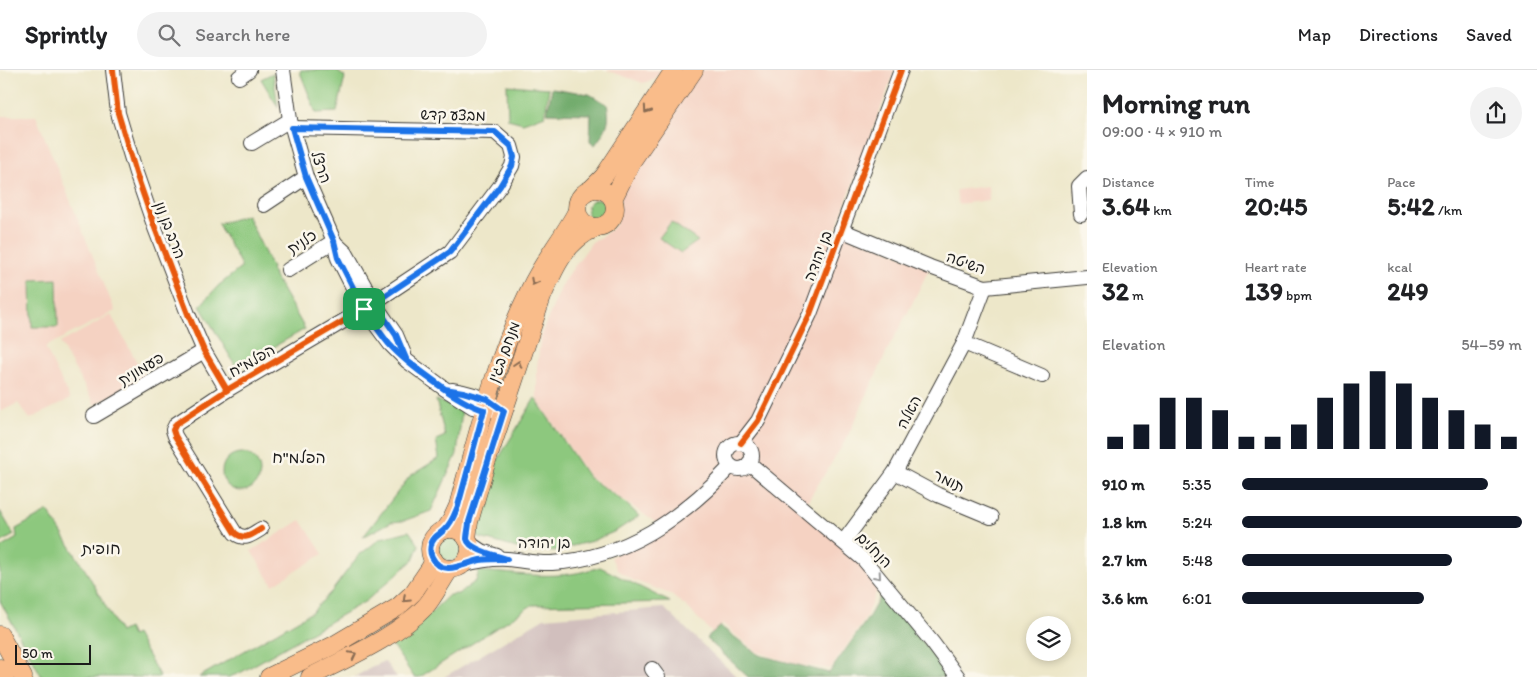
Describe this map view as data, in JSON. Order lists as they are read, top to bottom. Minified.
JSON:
{"streets":{"main road":["מנחם בגין"],"street":["מבצע קדש","הרצל","הרב בן נון","כלנית","בן יהודה","השיטה","הפלמ\"ח","פעמונית","האלה","תומר","הנחלים"]},"crossings":[["מבצע קדש","הרצל"],["מבצע קדש","הפלמ\"ח"],["הרצל","כלנית"],["הרצל","מנחם בגין"],["הרצל","הפלמ\"ח"],["הרב בן נון","הפלמ\"ח"],["הרב בן נון","פעמונית"],["בן יהודה","השיטה"],["בן יהודה","מנחם בגין"],["בן יהודה","הנחלים"],["השיטה","האלה"],["האלה","תומר"],["האלה","הנחלים"]],"one_way":["הנחלים"],"districts":["הפלמ\"ח","חופית"],"scale_bar":"50 m","page":{"header":"Sprintly","search":"Search here","nav":["Map","Directions","Saved"],"heading":["Morning run","09:00 · 4 × 910 m"],"stats":[["Distance","3.64 km"],["Time","20:45"],["Pace","5:42 /km"],["Elevation","32 m"],["Heart rate","139 bpm"],["kcal","249"]],"chart":["Elevation","54–59 m"],"list":[{"name":"910 m","note":"5:35"},{"name":"1.8 km","note":"5:24"},{"name":"2.7 km","note":"5:48"},{"name":"3.6 km","note":"6:01"}],"scale":"50 m"}}
